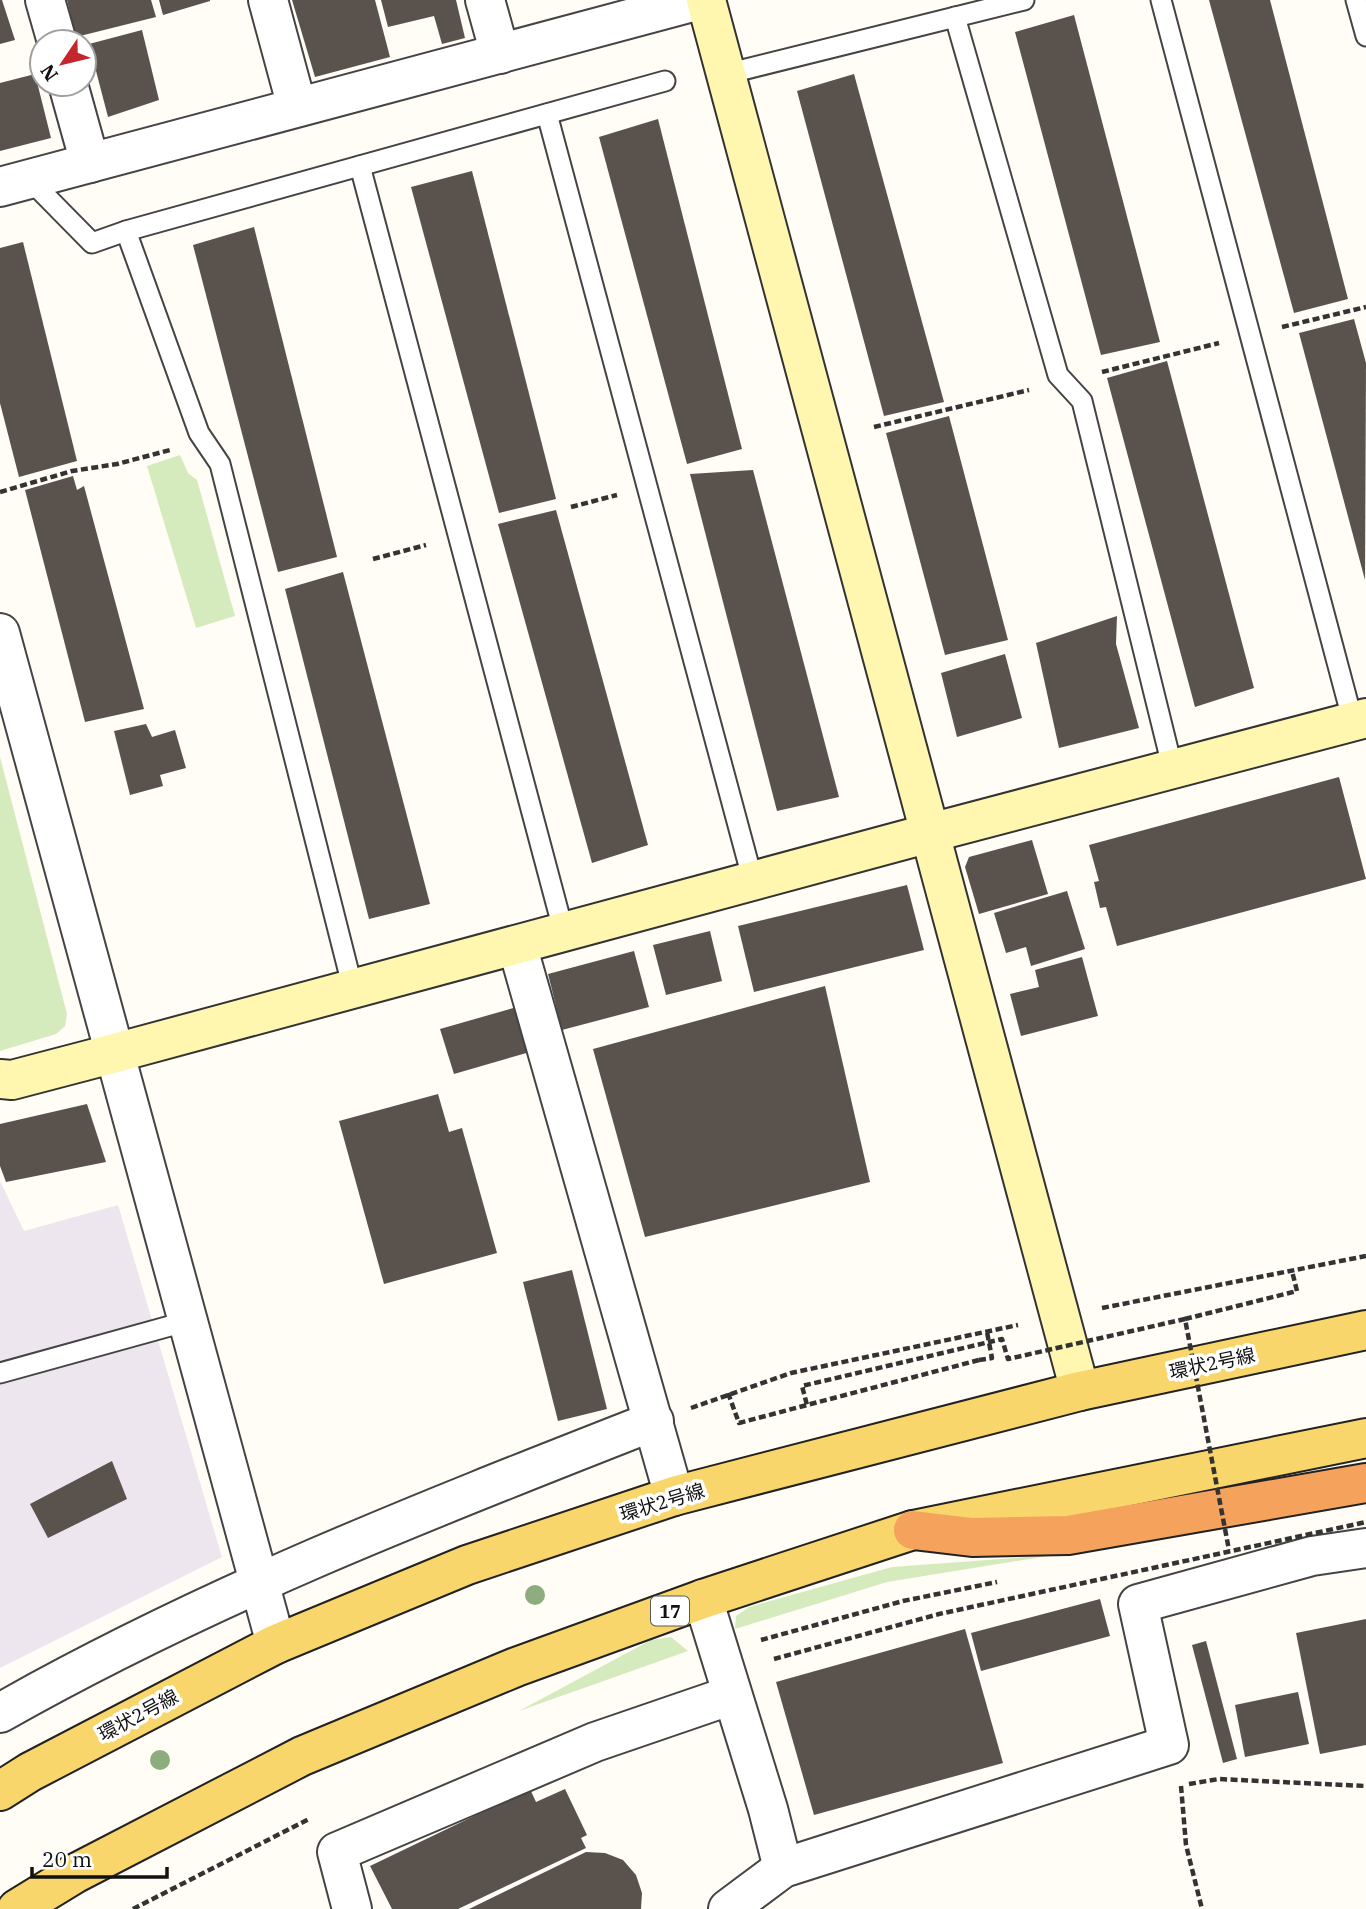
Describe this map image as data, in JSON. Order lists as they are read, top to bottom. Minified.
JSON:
{"streets":{"main road":["環状2号線","17"]},"scale_bar":"20 m","north":"bottom left"}
